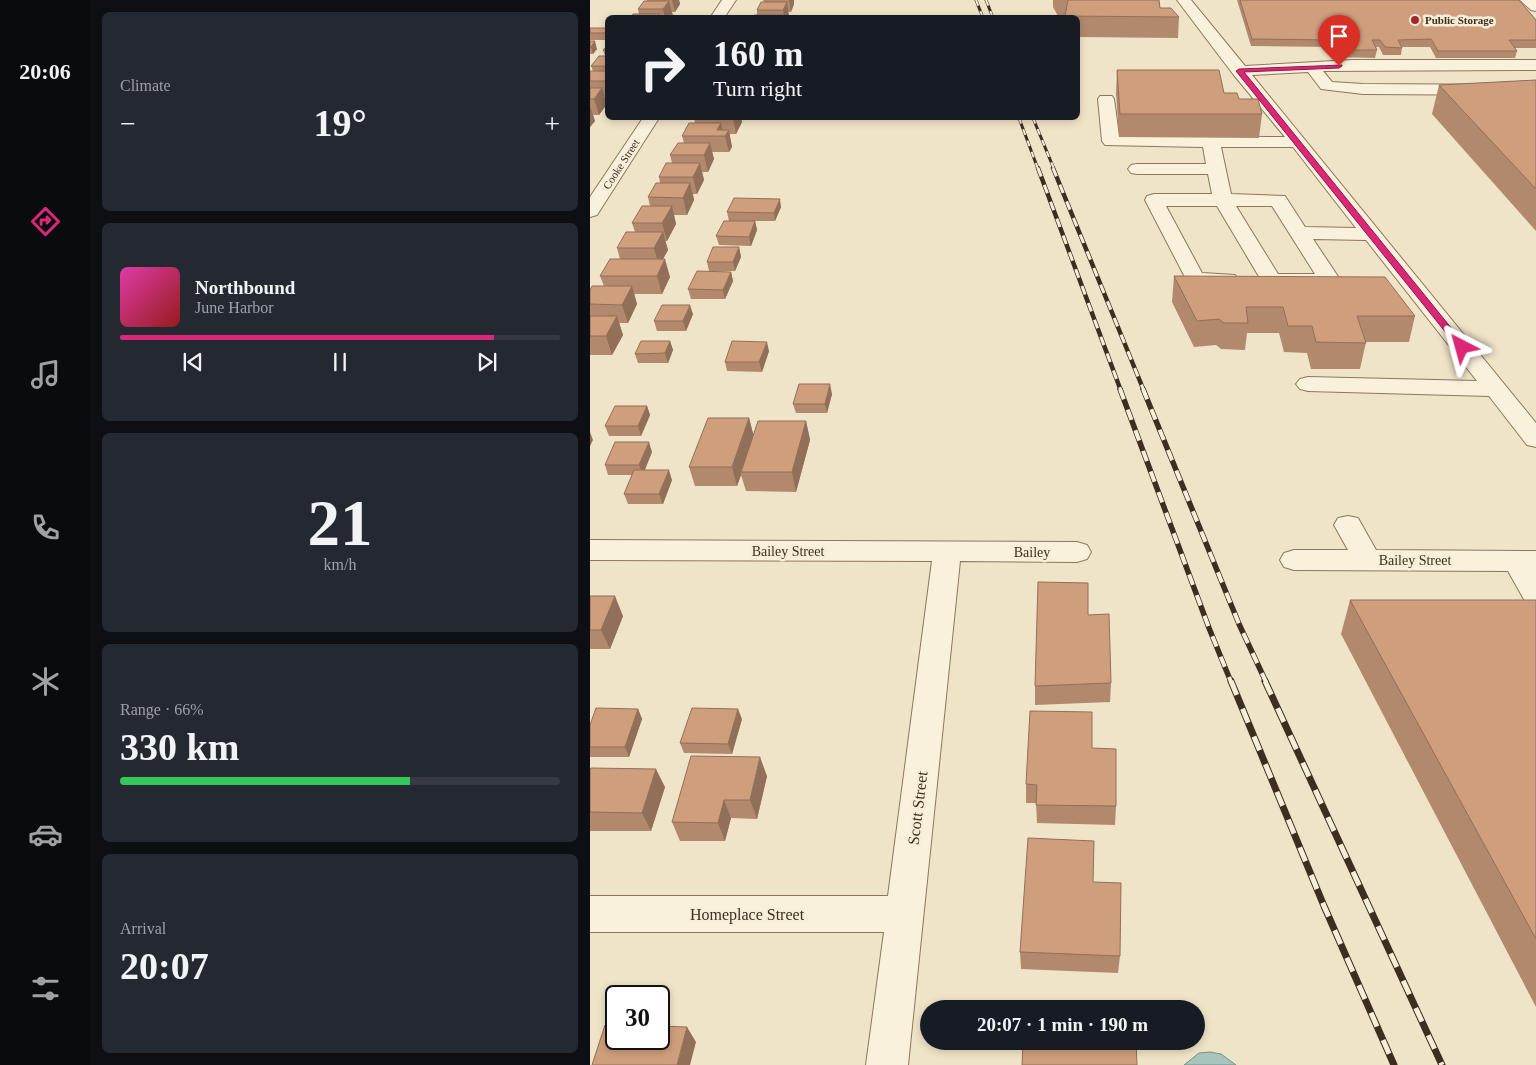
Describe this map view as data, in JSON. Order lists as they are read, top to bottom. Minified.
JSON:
{"streets":{"street":["Cooke Street","Bailey Street","Bailey","Scott Street","Homeplace Street"]},"crossings":[["Bailey Street","Bailey"],["Bailey Street","Scott Street"],["Scott Street","Homeplace Street"]],"places":["Public Storage"],"page":{"tabs":"20:06","tile":["Climate",["21","km/h"],["Range · 66%","330 km"],["Arrival","20:07"]],"turn":["160 m","Turn right"],"heat":["−","19°","+"],"song":["Northbound","June Harbor"],"limit":"30","trip":"20:07 · 1 min · 190 m"}}
